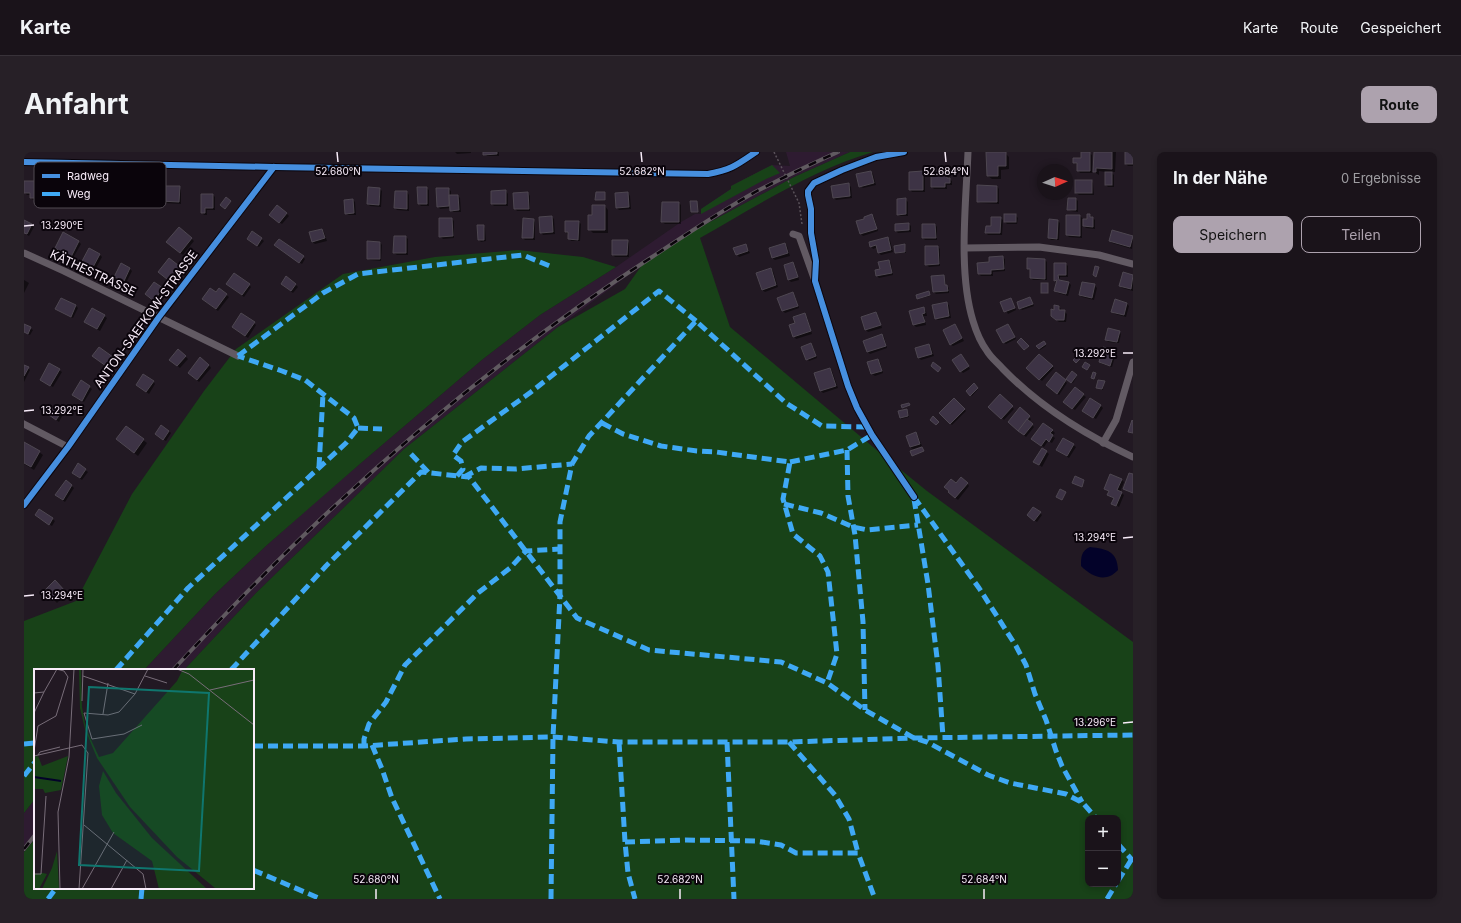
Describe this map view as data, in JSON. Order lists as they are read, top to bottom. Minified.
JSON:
{"streets":{"street":["KÄTHESTRASSE","ANTON-SAEFKOW-STRASSE"]},"crossings":[["KÄTHESTRASSE","ANTON-SAEFKOW-STRASSE"]],"legend":["Radweg","Weg"],"north":"right","page":{"header":"Karte","nav":["Karte","Route","Gespeichert"],"buttons":["Route",["Speichern","Teilen"]],"title":"Anfahrt","heading":["In der Nähe","0 Ergebnisse"],"map_buttons":["+","−"]},"coordinates":["52.680°N","52.682°N","52.684°N","13.290°E","13.292°E","13.294°E","13.296°E"]}
